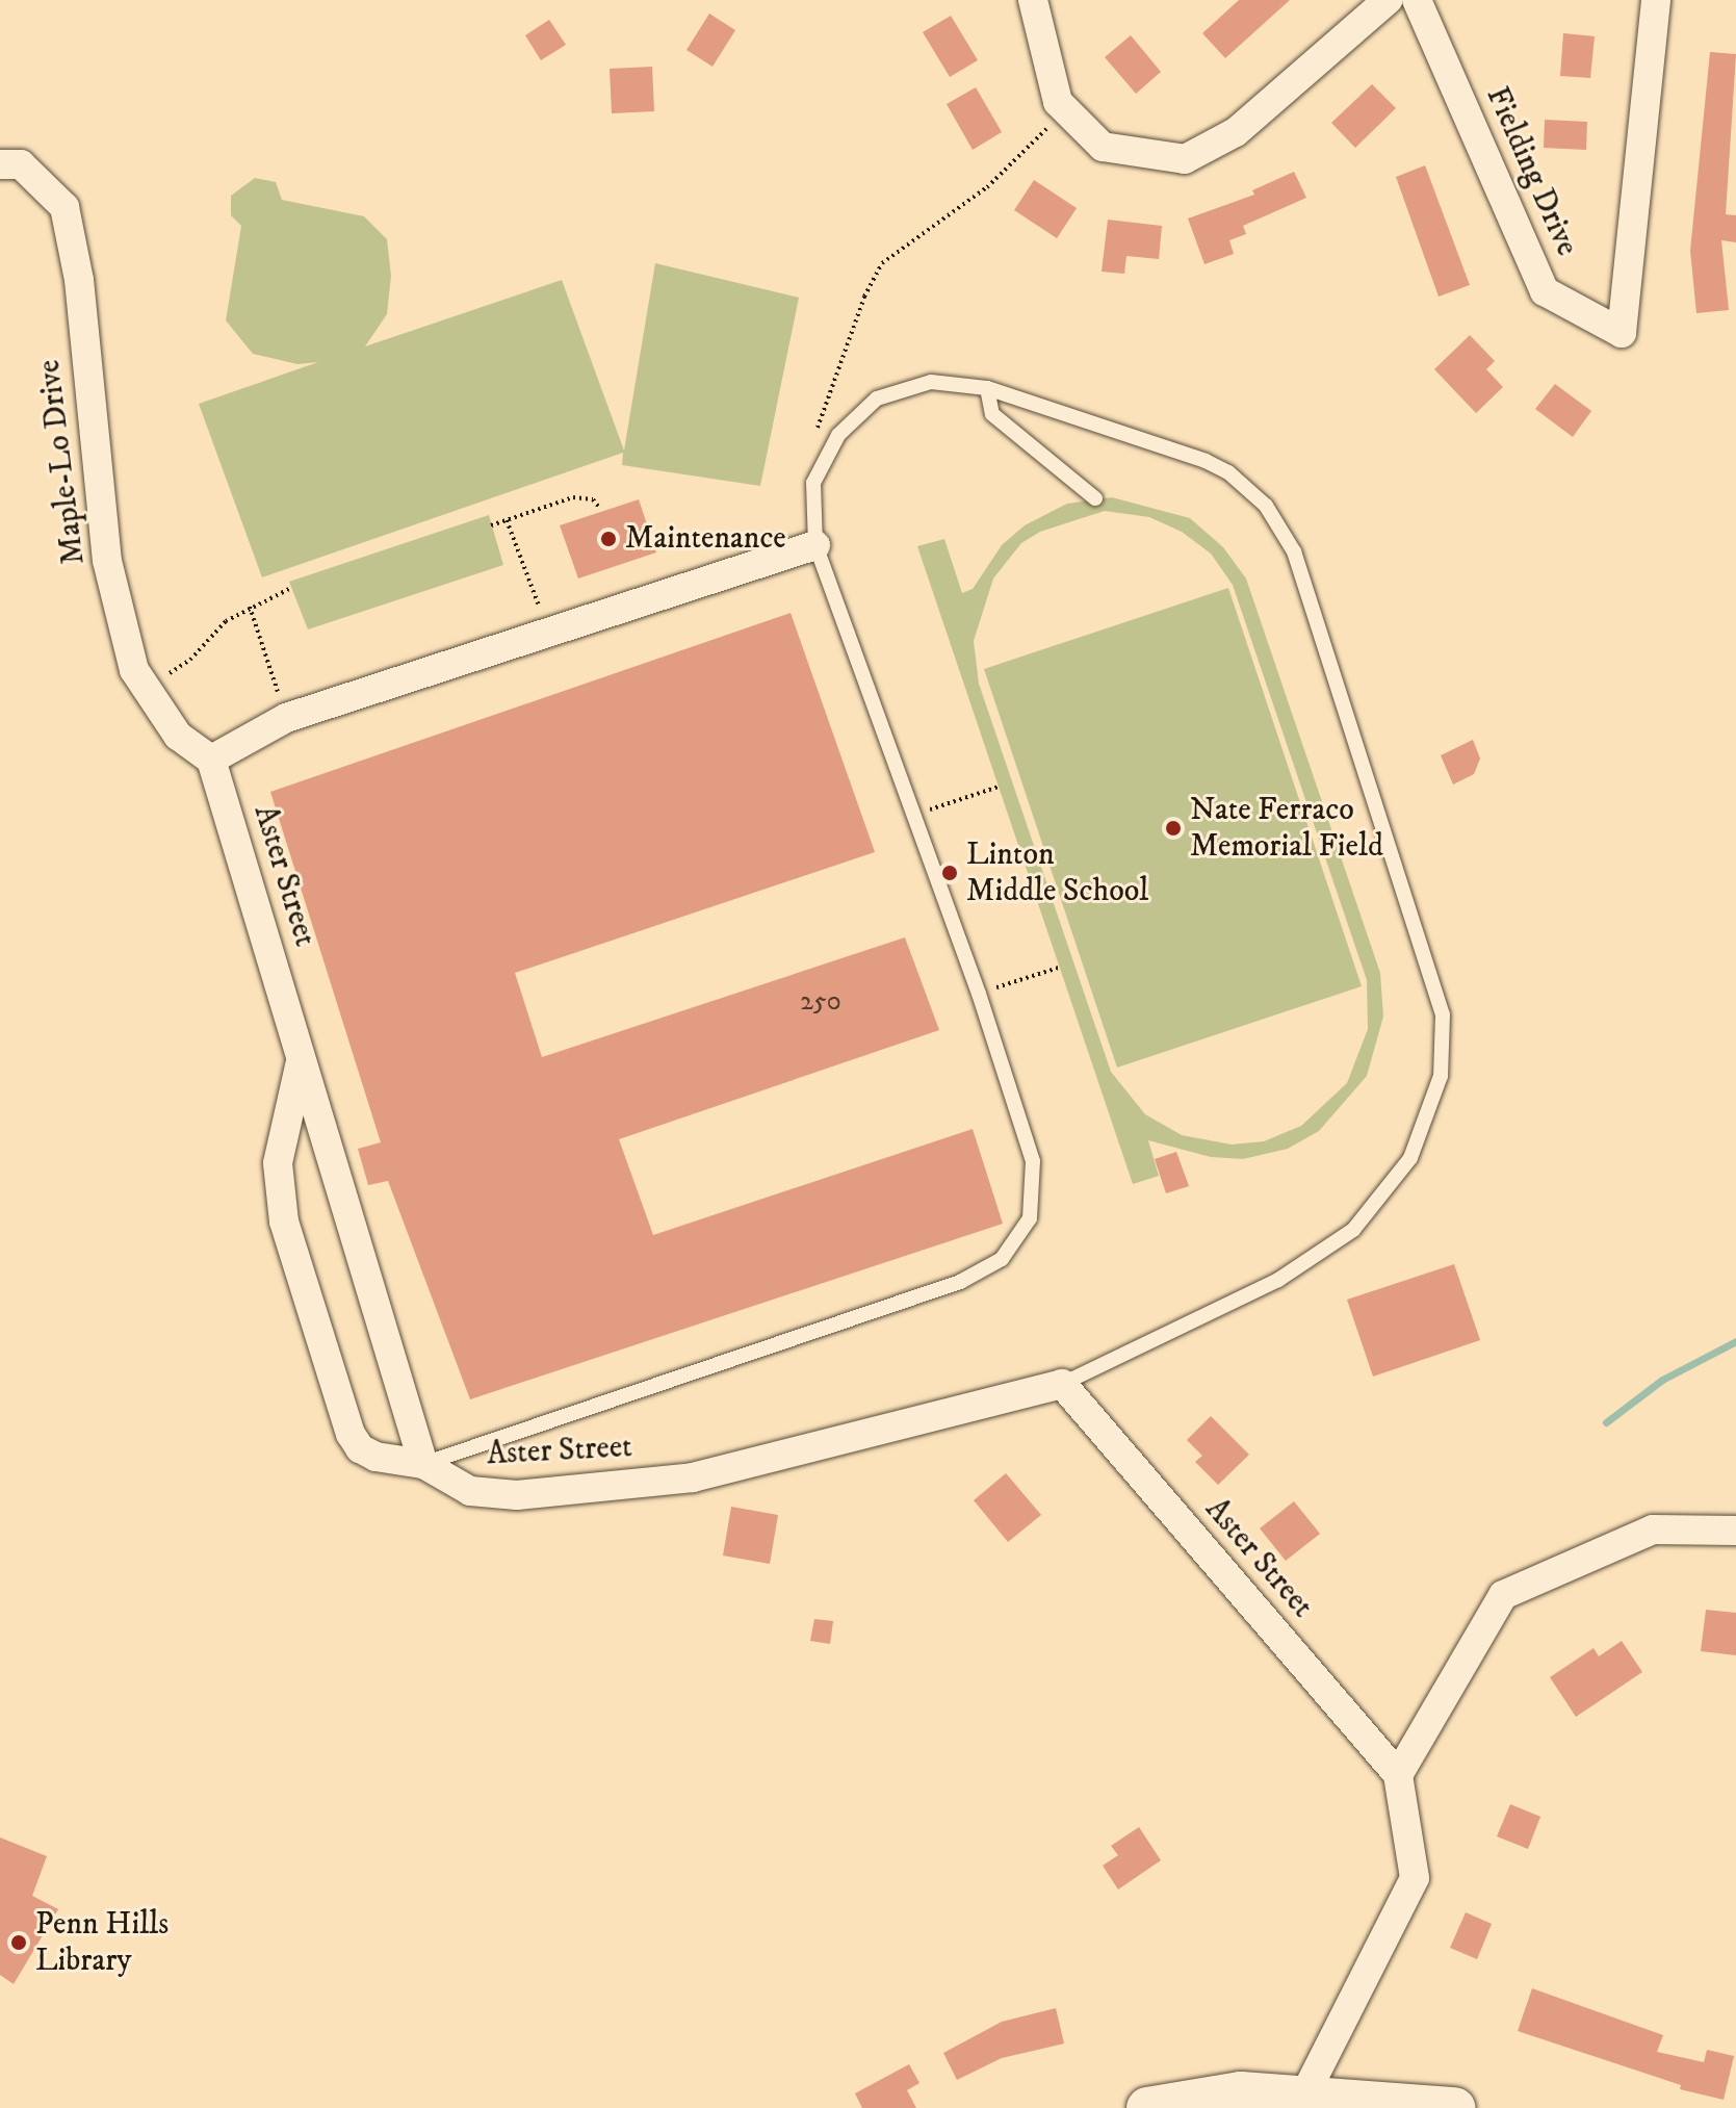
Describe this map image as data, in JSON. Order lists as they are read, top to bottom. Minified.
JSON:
{"streets":{"street":["Fielding Drive","Maple-Lo Drive","Aster Street"]},"crossings":[["Maple-Lo Drive","Aster Street"]],"places":["Maintenance","Nate Ferraco Memorial Field","Linton Middle School","Penn Hills Library"],"house_numbers":["250"]}
